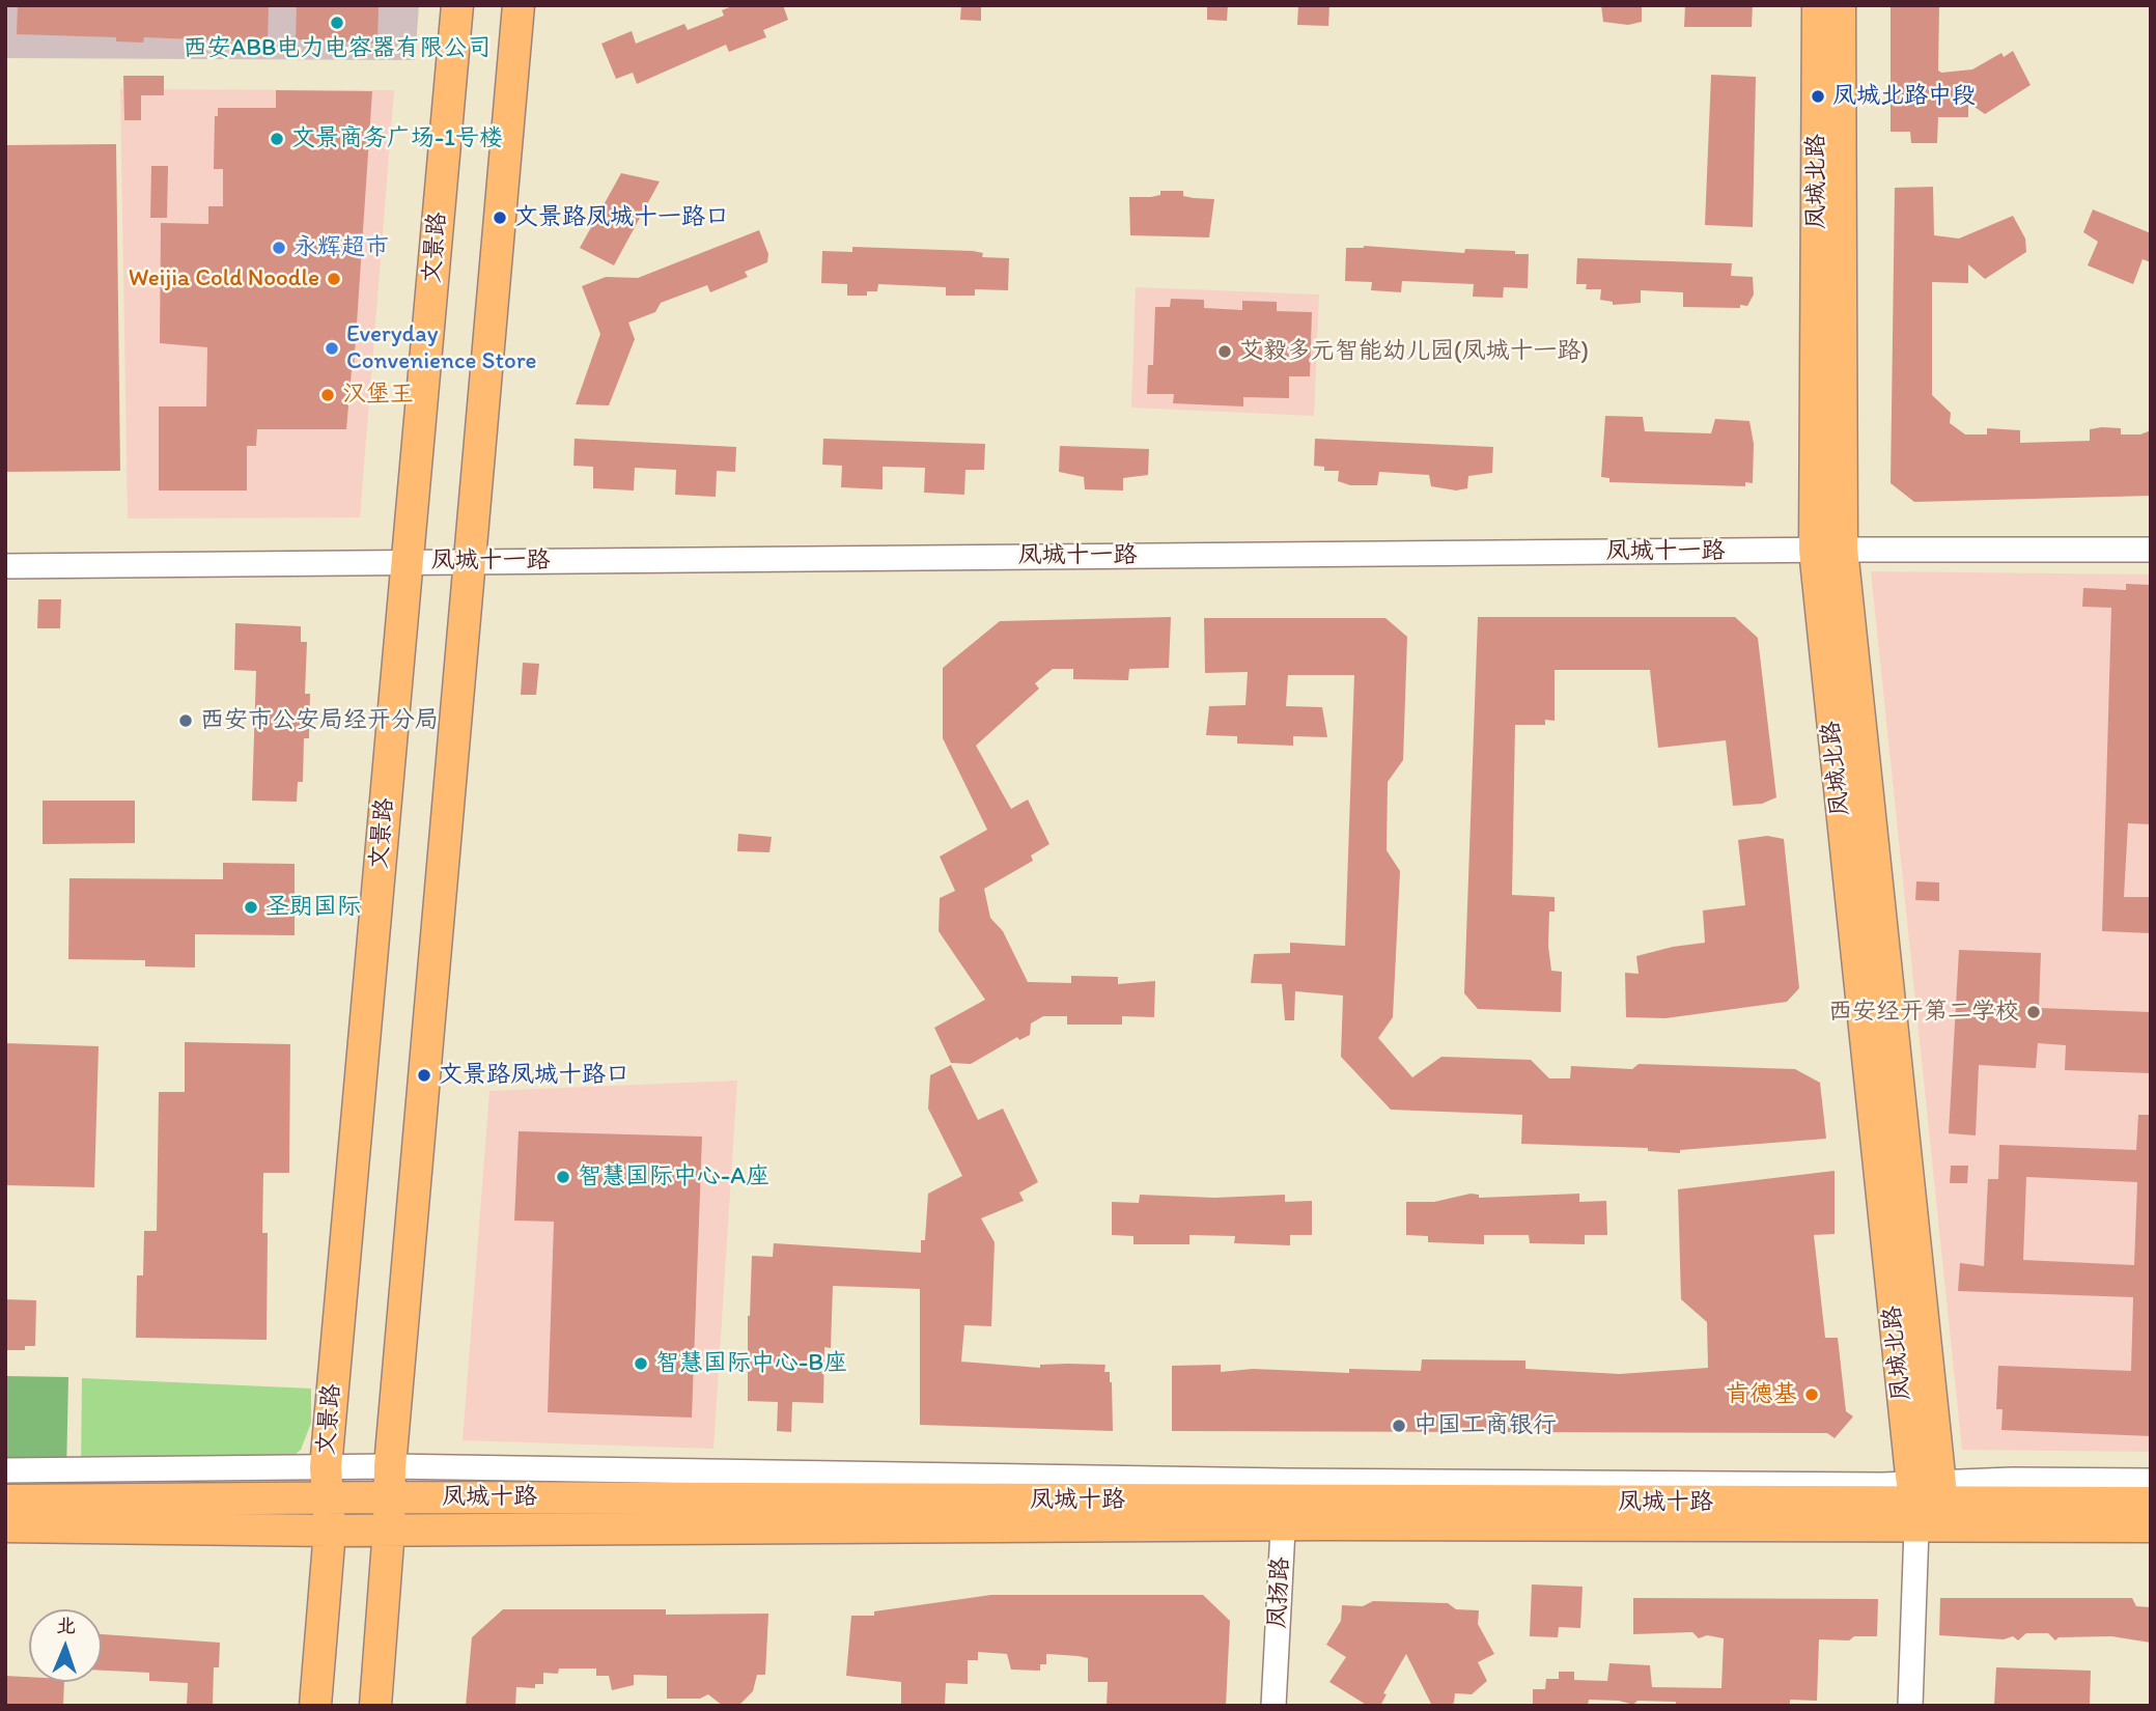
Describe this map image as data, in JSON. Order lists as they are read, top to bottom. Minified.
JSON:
{"streets":{"main road":["凤城北路","文景路","凤城十路"],"street":["凤城十一路","凤扬路"]},"crossings":[["凤城北路","凤城十一路"],["凤城北路","凤城十路"],["文景路","凤城十一路"],["文景路","凤城十路"],["凤城十路","凤扬路"]],"places":["西安ABB电力电容器有限公司","凤城北路中段","文景商务广场-1号楼","文景路凤城十一路口","永辉超市","Weijia Cold Noodle","Everyday Convenience Store","艾毅多元智能幼儿园(凤城十一路)","汉堡王","西安市公安局经开分局","圣朗国际","西安经开第二学校","文景路凤城十路口","智慧国际中心-A座","智慧国际中心-B座","肯德基","中国工商银行"],"north":"top"}
